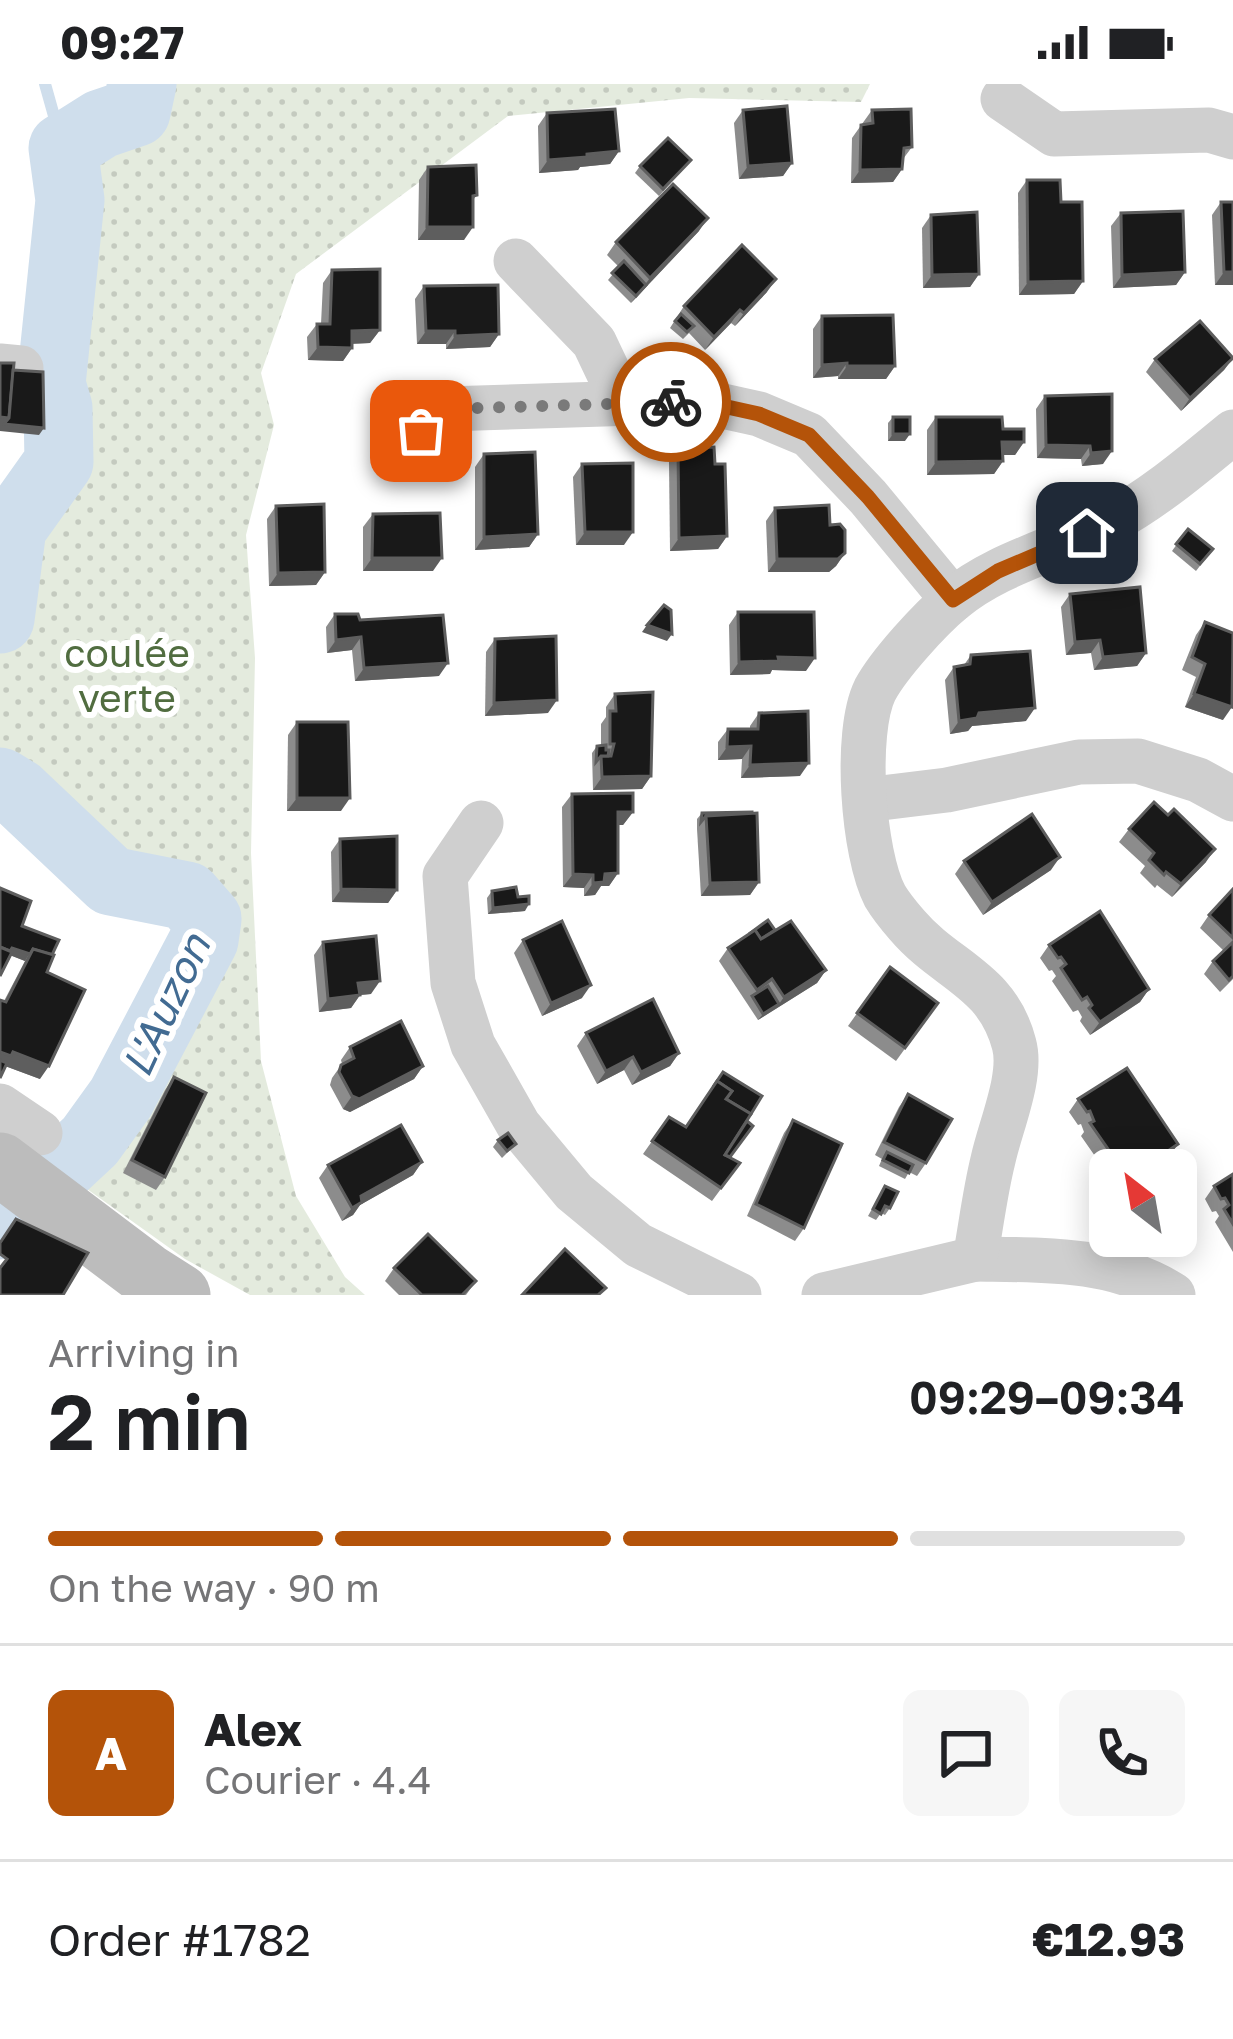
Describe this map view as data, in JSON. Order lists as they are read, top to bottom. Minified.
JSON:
{"water":["L'Auzon"],"parks":["coulée verte"],"north":"top left","page":{"status":"09:27","heading":["2 min","Arriving in","09:29–09:34"],"panel":["Alex","Courier · 4.4","Order #1782","€12.93"],"bar":"On the way · 90 m","round":"A"}}
